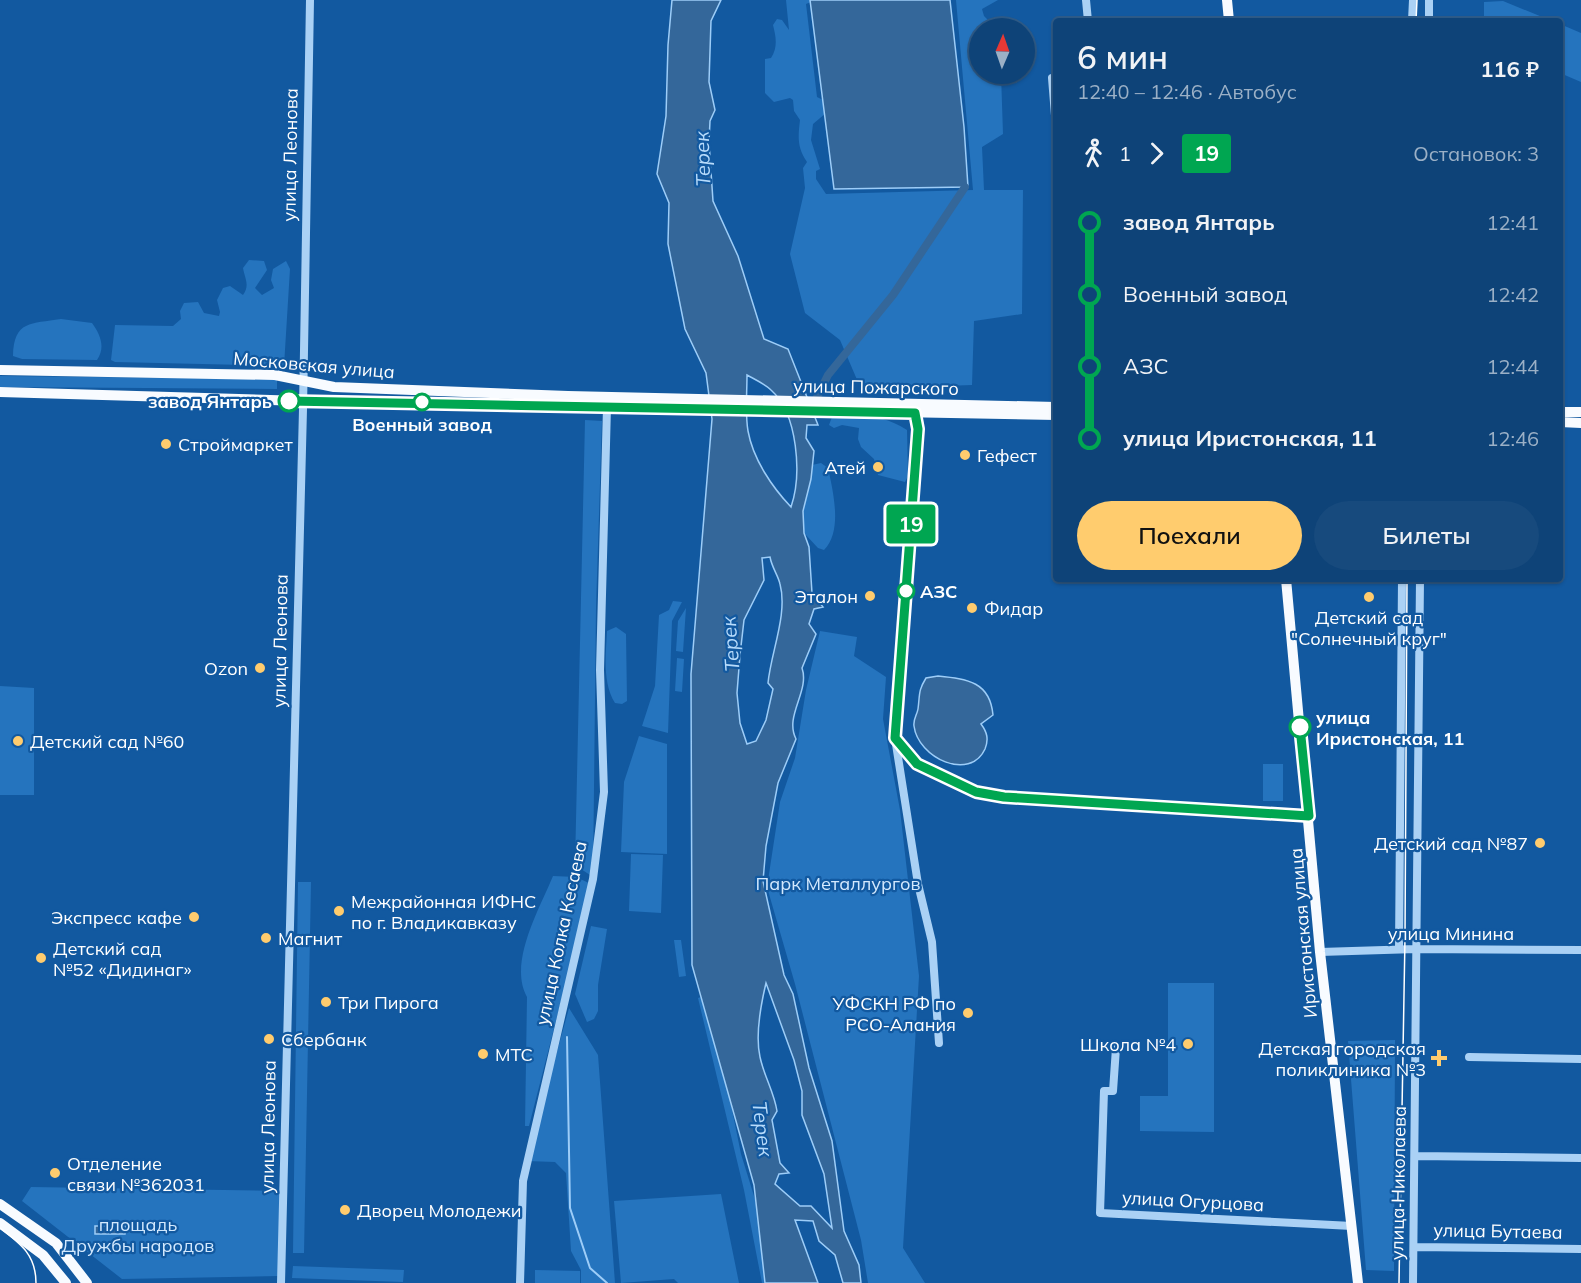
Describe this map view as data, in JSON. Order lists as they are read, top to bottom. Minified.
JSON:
{"streets":{"main road":["Московская улица","улица Пожарского","Иристонская улица"],"street":["улица Леонова","улица Колка Кесаева","улица Минина","улица Николаева","улица Огурцова","улица Бутаева"]},"crossings":[["улица Леонова","Московская улица"],["Московская улица","улица Пожарского"],["Московская улица","улица Колка Кесаева"],["Иристонская улица","улица Минина"],["Иристонская улица","улица Огурцова"],["улица Минина","улица Николаева"],["улица Николаева","улица Бутаева"]],"water":["Терек"],"parks":["Парк Металлургов","площадь Дружбы народов"],"places":{"other":["завод Янтарь","Военный завод","Строймаркет","Гефест","Атей","АЗС","Эталон","Детский сад \"Солнечный круг\"","Фидар","Ozon","улица Иристонская, 11","Детский сад №60","Детский сад №87","Межрайонная ИФНС по г. Владикавказу","Экспресс кафе","Магнит","Детский сад №52 «Дидинаг»","Три Пирога","УФСКН РФ по РСО-Алания","Сбербанк","Школа №4","МТС","Отделение связи №362031","Дворец Молодежи"],"health":["Детская городская поликлиника №3"]},"lines":["bus line 19"],"north":"top","page":{"on_map":"19","heading":["6 мин","12:40 – 12:46 · Автобус","116 ₽"],"legs":["1","19","Остановок: 3"],"list":[{"name":"завод Янтарь","value":"12:41"},{"name":"Военный завод","value":"12:42"},{"name":"АЗС","value":"12:44"},{"name":"улица Иристонская, 11","value":"12:46"}],"buttons":["Поехали","Билеты"]}}
